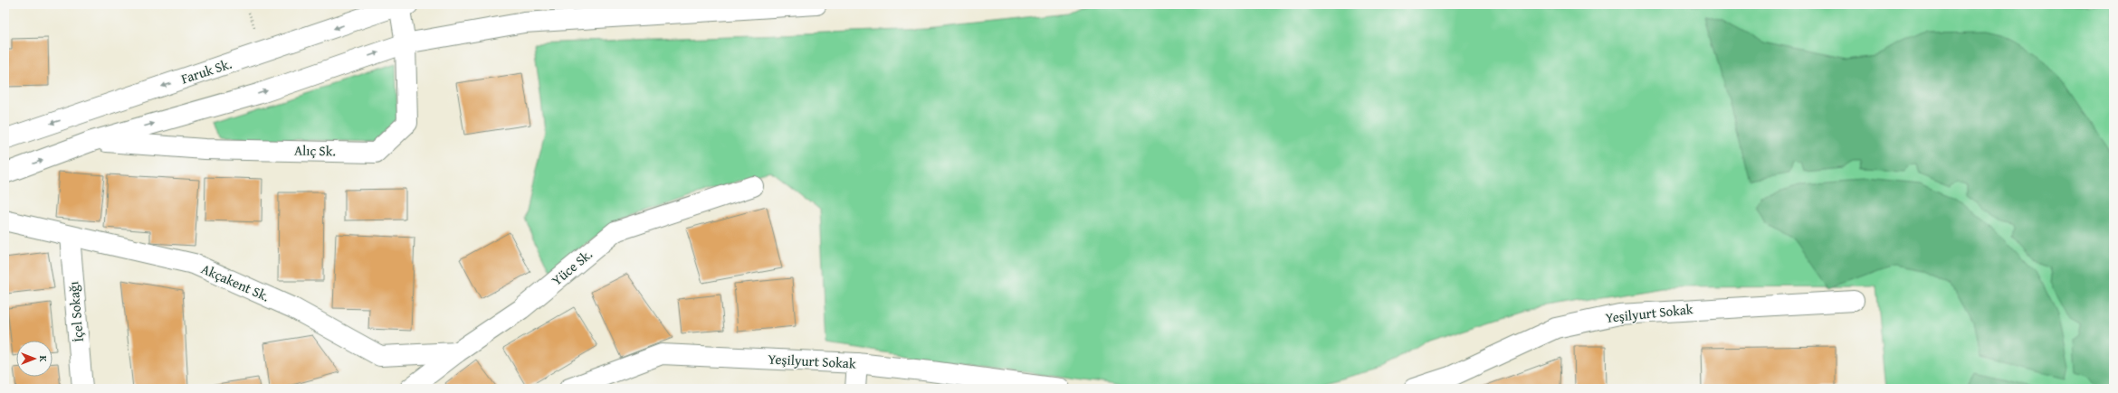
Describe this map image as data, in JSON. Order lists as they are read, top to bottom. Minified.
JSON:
{"streets":{"street":["Faruk Sk.","Alıç Sk.","Yüce Sk.","Akçakent Sk.","İçel Sokağı","Yeşilyurt Sokak"]},"crossings":[["Faruk Sk.","Alıç Sk."],["Yüce Sk.","Akçakent Sk."],["Akçakent Sk.","İçel Sokağı"]],"north":"right"}
